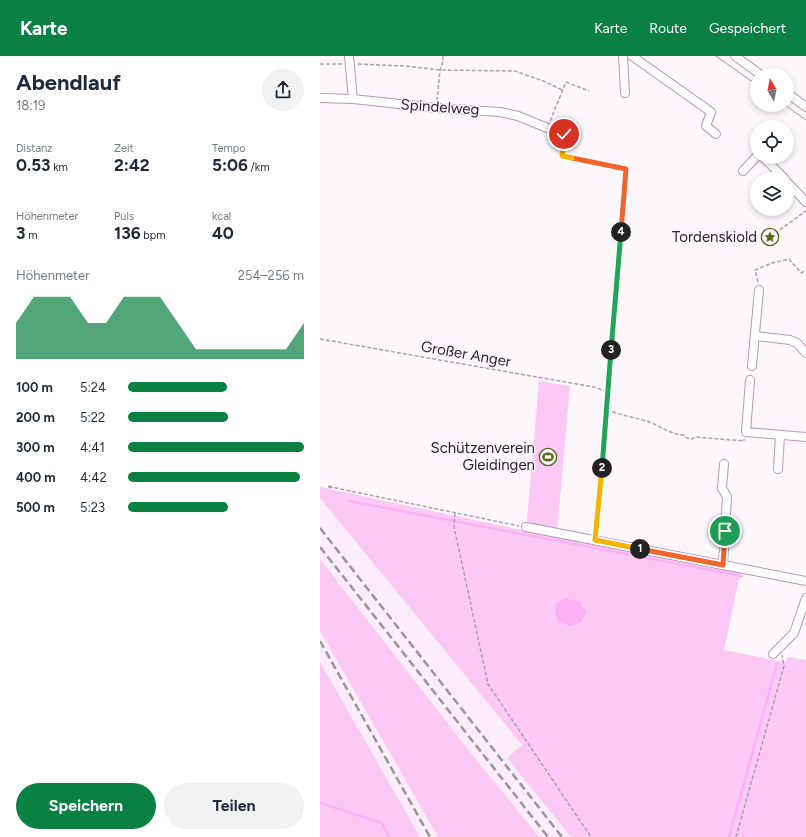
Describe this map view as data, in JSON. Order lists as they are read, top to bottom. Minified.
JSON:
{"streets":{"street":["Spindelweg"],"path":["Großer Anger"]},"places":{"place":["Tordenskiold"],"sports":["Schützenverein Gleidingen"]},"north":"top","page":{"header":"Karte","nav":["Karte","Route","Gespeichert"],"heading":["Abendlauf","18:19"],"stats":[["Distanz","0.53 km"],["Zeit","2:42"],["Tempo","5:06 /km"],["Höhenmeter","3 m"],["Puls","136 bpm"],["kcal","40"]],"pins":["4","3","2","1"],"chart":["Höhenmeter","254–256 m"],"list":[{"name":"100 m","note":"5:24"},{"name":"200 m","note":"5:22"},{"name":"300 m","note":"4:41"},{"name":"400 m","note":"4:42"},{"name":"500 m","note":"5:23"}],"buttons":["Speichern","Teilen"]}}
